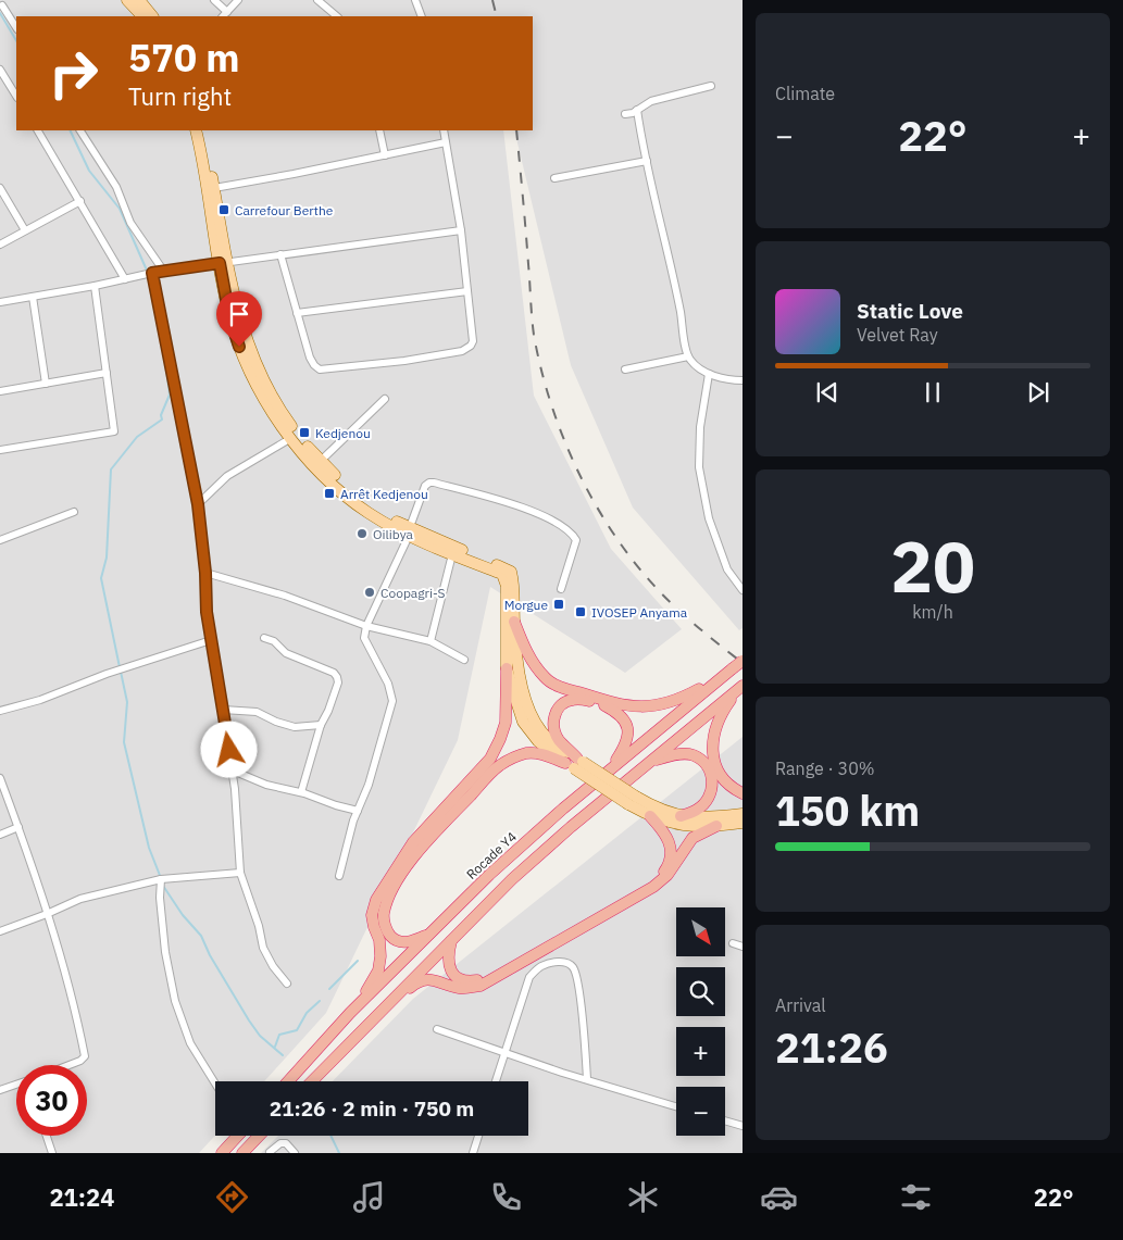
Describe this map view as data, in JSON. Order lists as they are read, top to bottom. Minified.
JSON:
{"streets":{"highway":["Rocade Y4"]},"places":{"transit":["Carrefour Berthe","Kedjenou","Arrêt Kedjenou","Morgue","IVOSEP Anyama"],"other":["Oilibya","Coopagri-S"]},"north":"bottom right","page":{"tile":["Climate",["20","km/h"],["Range · 30%","150 km"],["Arrival","21:26"]],"turn":["570 m","Turn right"],"heat":["−","22°","+"],"song":["Static Love","Velvet Ray"],"map_buttons":["+","−"],"limit":"30","trip":"21:26 · 2 min · 750 m","tabs":["21:24","22°"]}}
